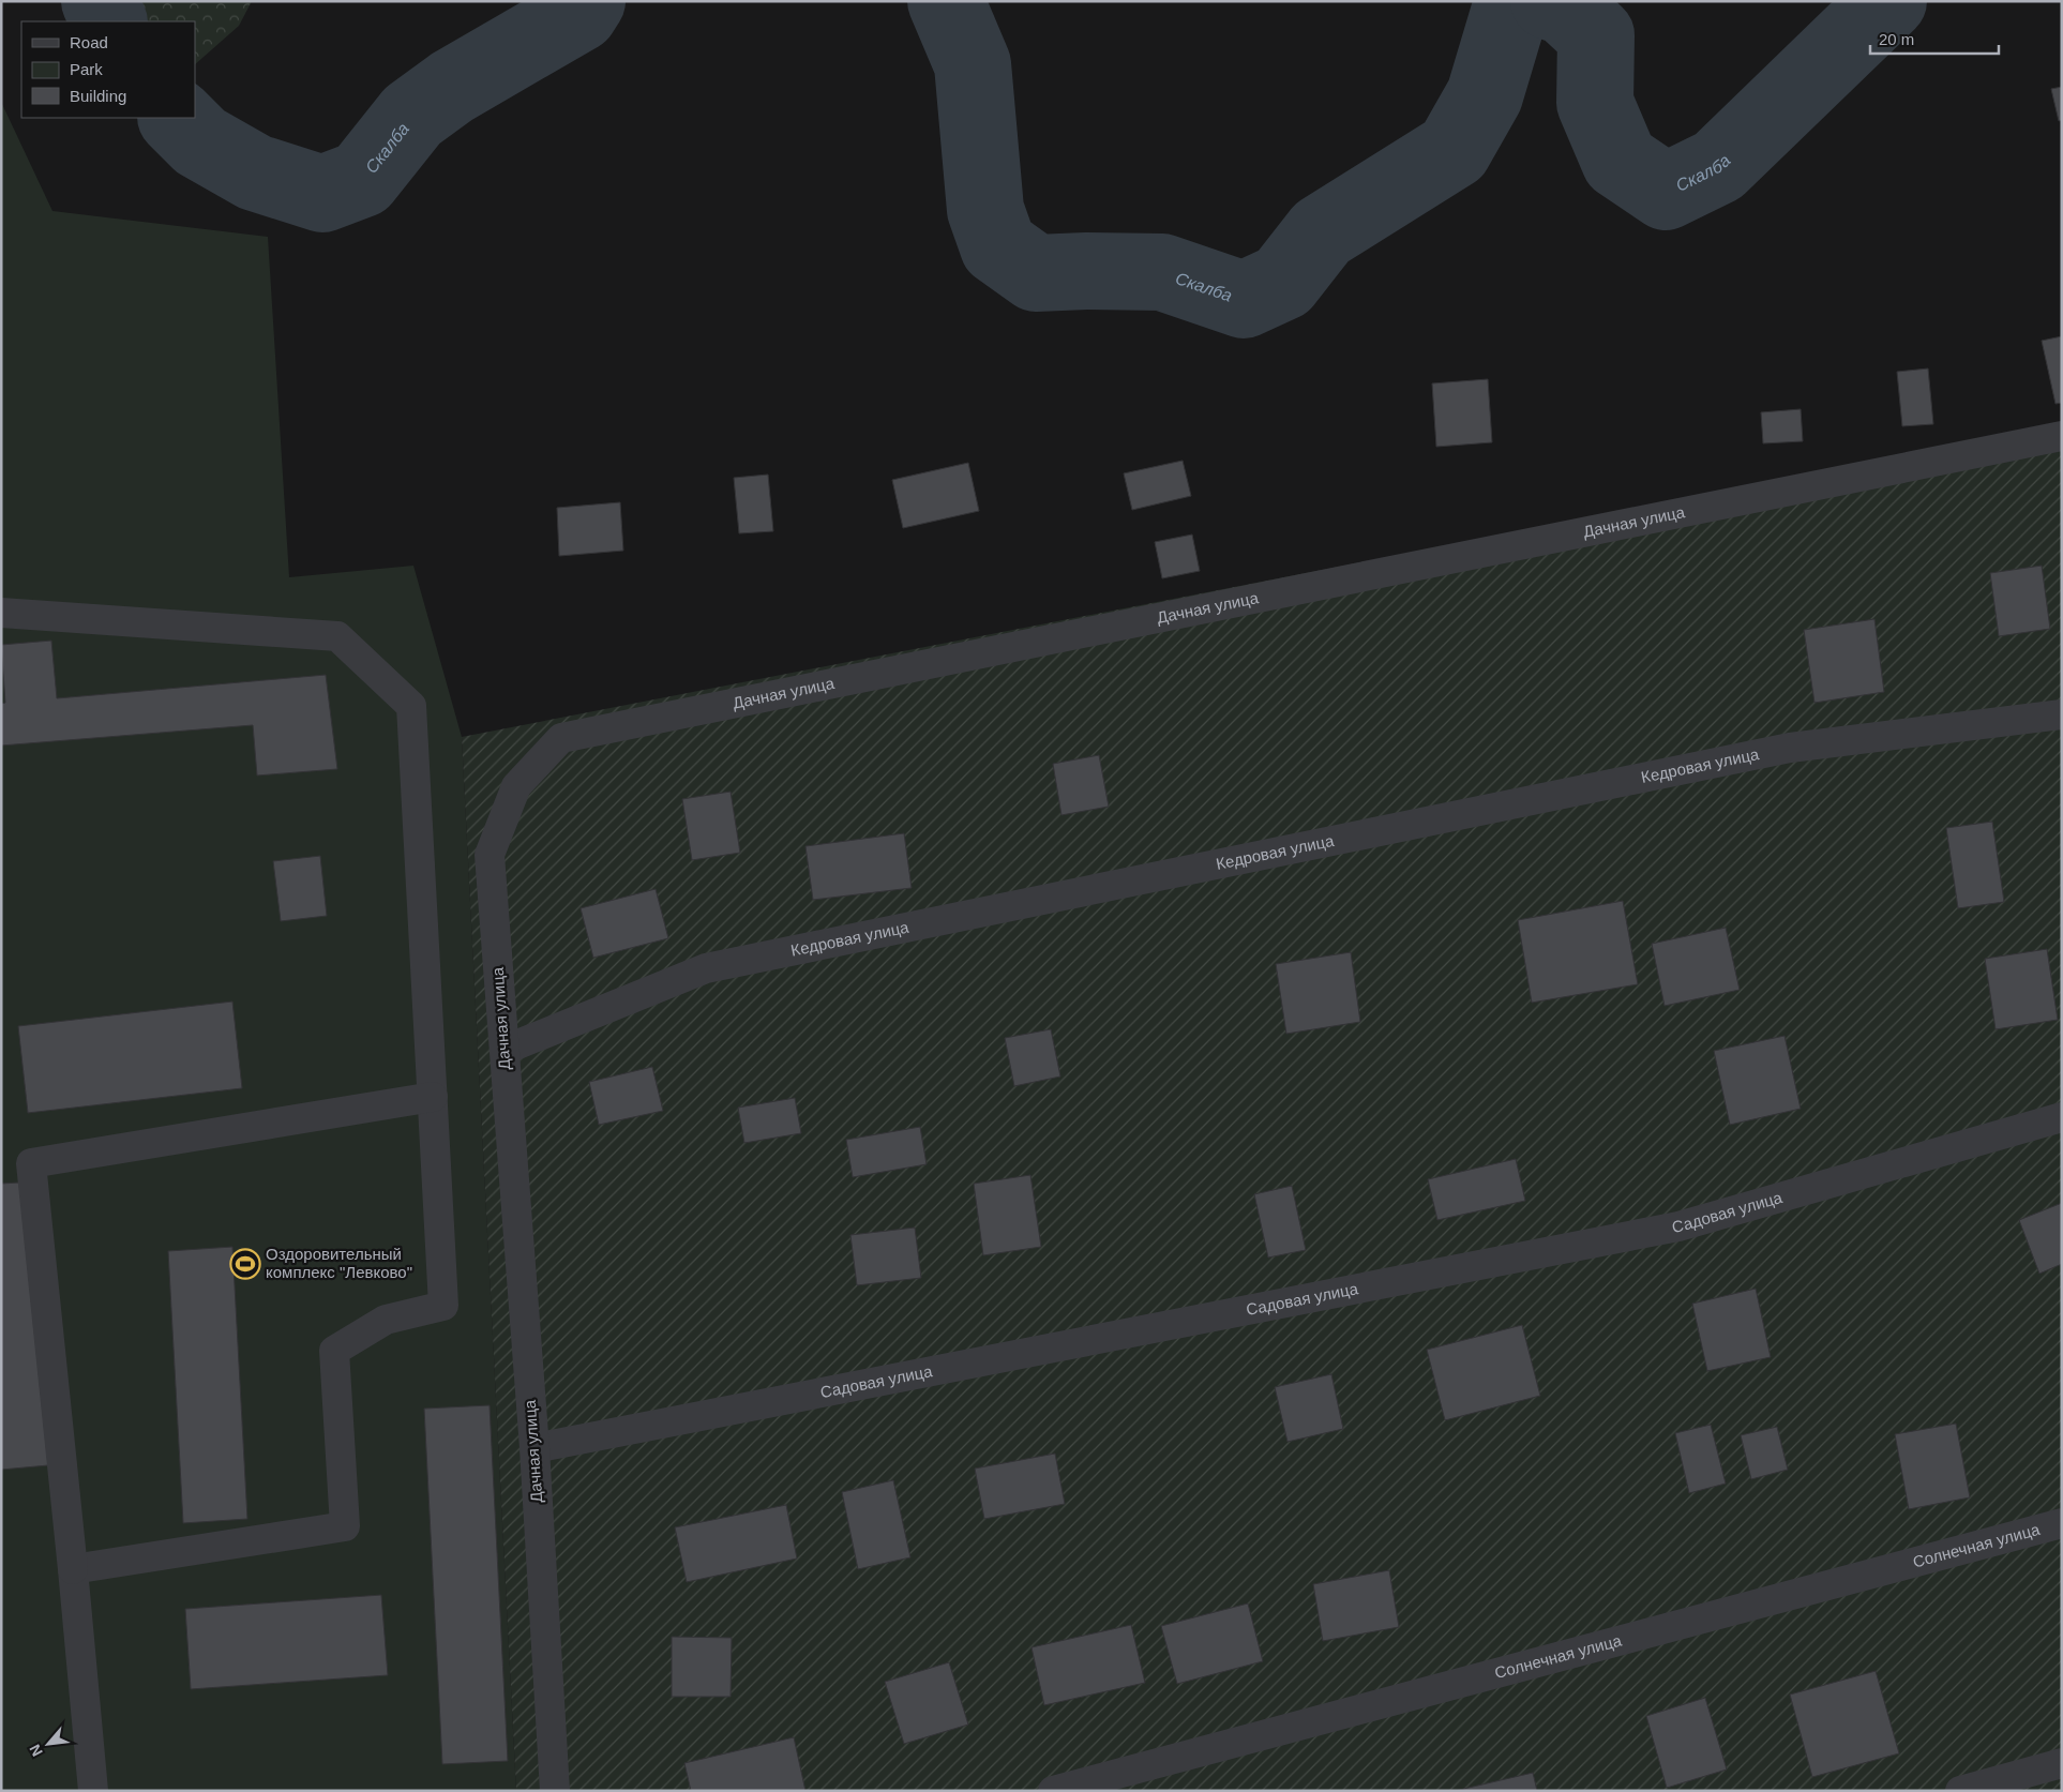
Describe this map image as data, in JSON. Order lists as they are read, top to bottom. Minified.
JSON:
{"streets":{"street":["Дачная улица","Кедровая улица","Садовая улица","Солнечная улица"]},"crossings":[["Дачная улица","Кедровая улица"],["Дачная улица","Садовая улица"]],"water":["Скалба"],"places":{"sports":["Оздоровительный комплекс \"Левково\""]},"legend":["Road","Park","Building"],"scale_bar":"20 m","north":"bottom left"}
